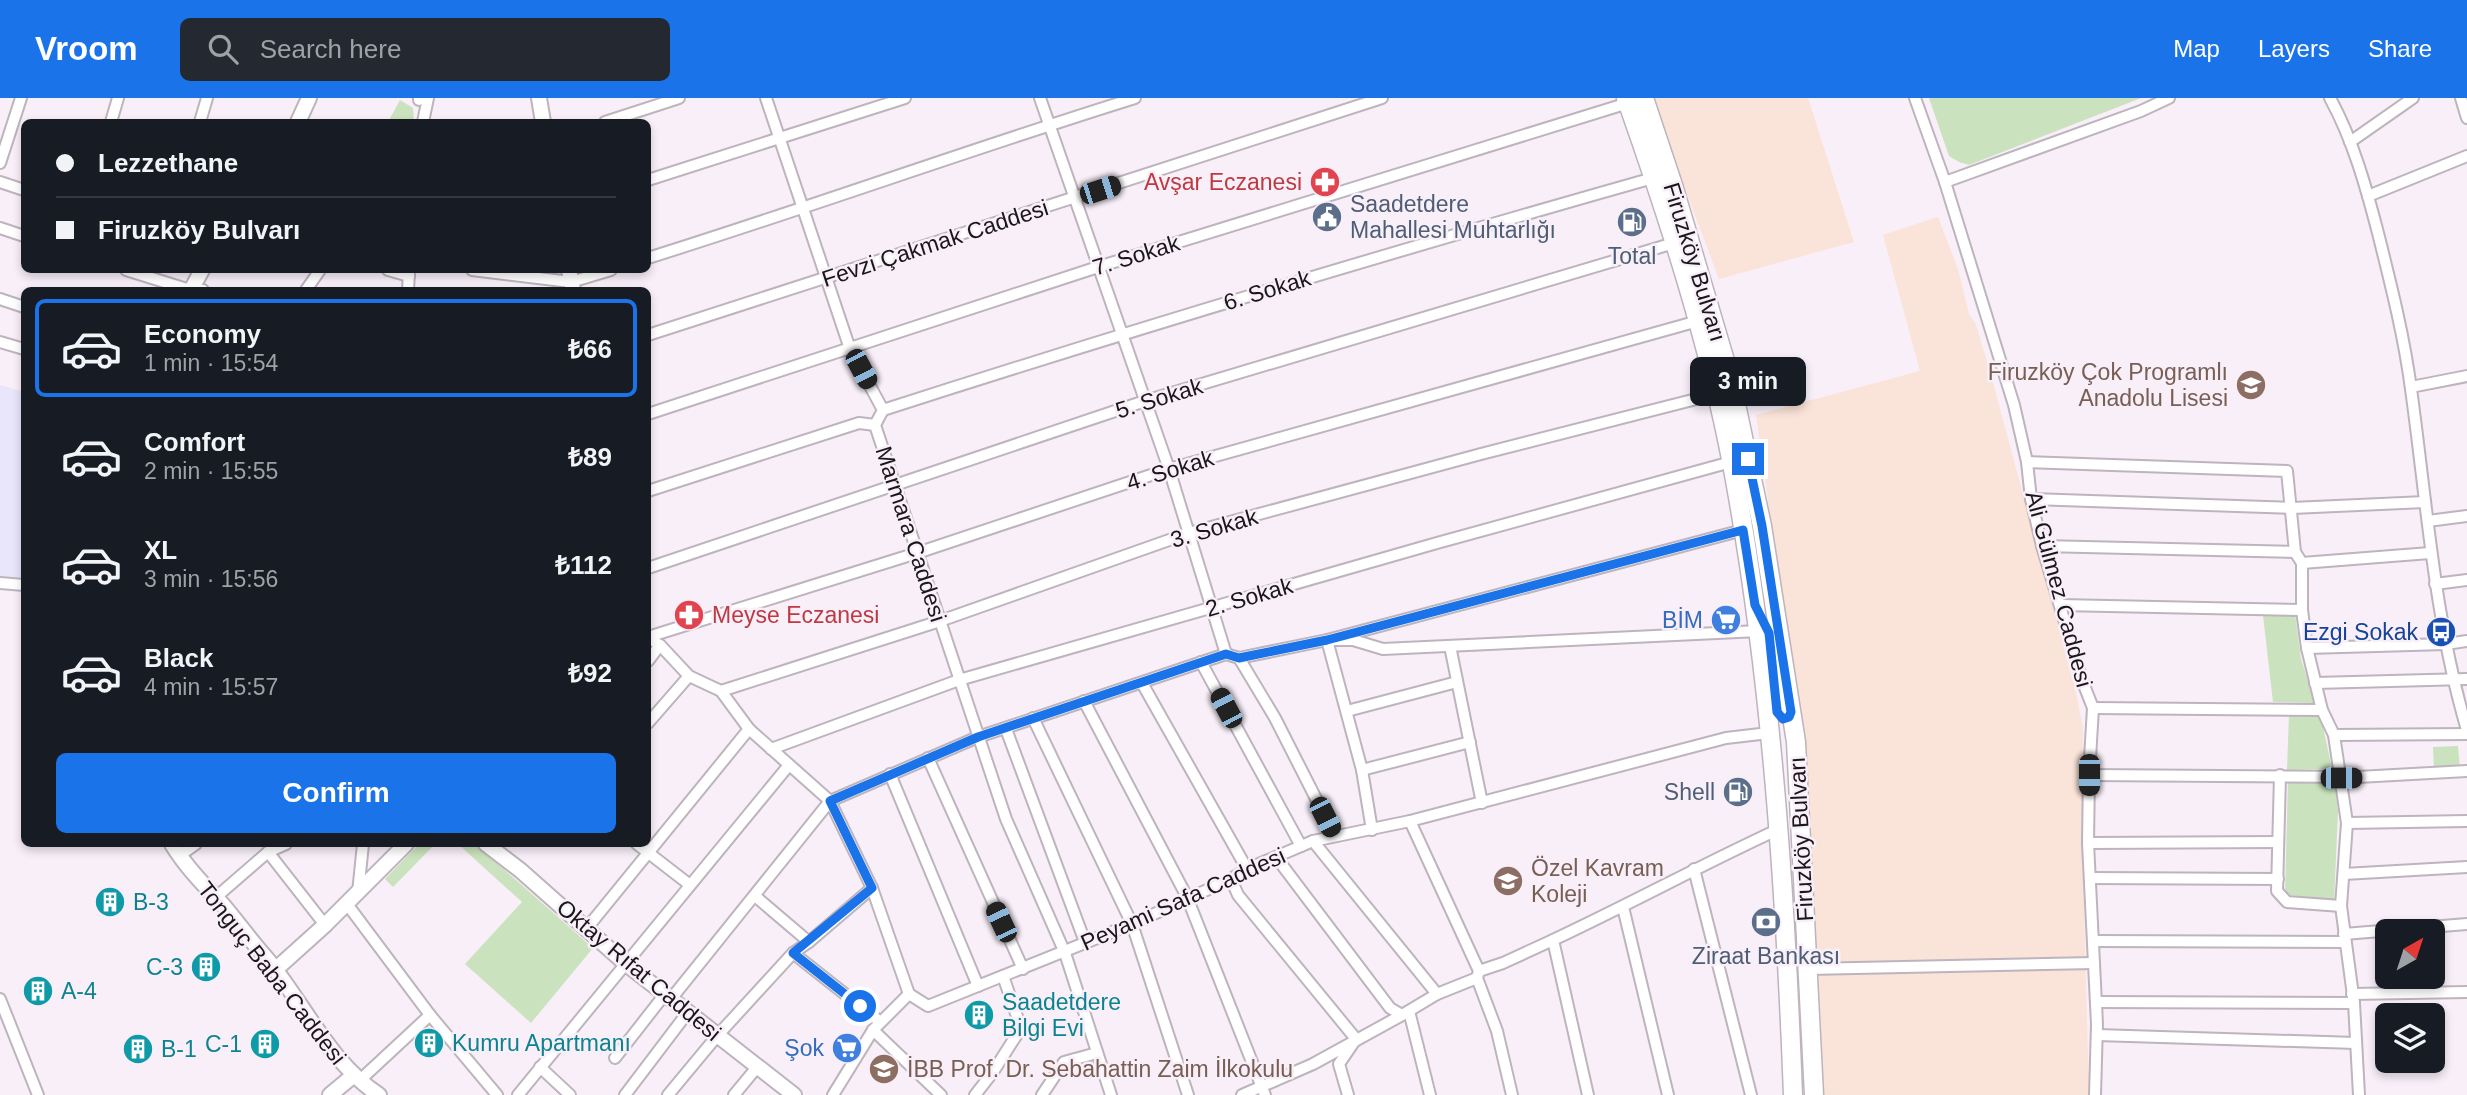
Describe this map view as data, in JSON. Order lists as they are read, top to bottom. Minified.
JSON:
{"streets":{"main road":["Firuzköy Bulvarı"],"street":["Fevzi Çakmak Caddesi","7. Sokak","6. Sokak","5. Sokak","4. Sokak","3. Sokak","Marmara Caddesi","Ali Gülmez Caddesi","2. Sokak","Peyami Safa Caddesi","Oktay Rıfat Caddesi","Tonguç Baba Caddesi"]},"crossings":[["7. Sokak","Firuzköy Bulvarı"],["Firuzköy Bulvarı","Peyami Safa Caddesi"],["6. Sokak","Marmara Caddesi"],["5. Sokak","Marmara Caddesi"],["4. Sokak","Marmara Caddesi"],["3. Sokak","Marmara Caddesi"],["Marmara Caddesi","2. Sokak"],["Marmara Caddesi","Peyami Safa Caddesi"]],"places":{"pharmacy":["Avşar Eczanesi","Meyse Eczanesi"],"public building":["Saadetdere Mahallesi Muhtarlığı"],"fuel station":["Total","Shell"],"school or university":["Firuzköy Çok Programlı Anadolu Lisesi","Özel Kavram Koleji","İBB Prof. Dr. Sebahattin Zaim İlkokulu"],"supermarket":["BİM","Şok"],"bus stop":["Ezgi Sokak"],"building":["B-3","C-3","A-4","Saadetdere Bilgi Evi","Kumru Apartmanı","C-1","B-1"],"bank":["Ziraat Bankası"]},"north":"top right","page":{"header":"Vroom","search":"Search here","nav":["Map","Layers","Share"],"banner":["Lezzethane","Firuzköy Bulvarı"],"list":[{"name":"Economy","note":"1 min · 15:54","value":"₺66"},{"name":"Comfort","note":"2 min · 15:55","value":"₺89"},{"name":"XL","note":"3 min · 15:56","value":"₺112"},{"name":"Black","note":"4 min · 15:57","value":"₺92"}],"bubble":"3 min","buttons":"Confirm"}}
